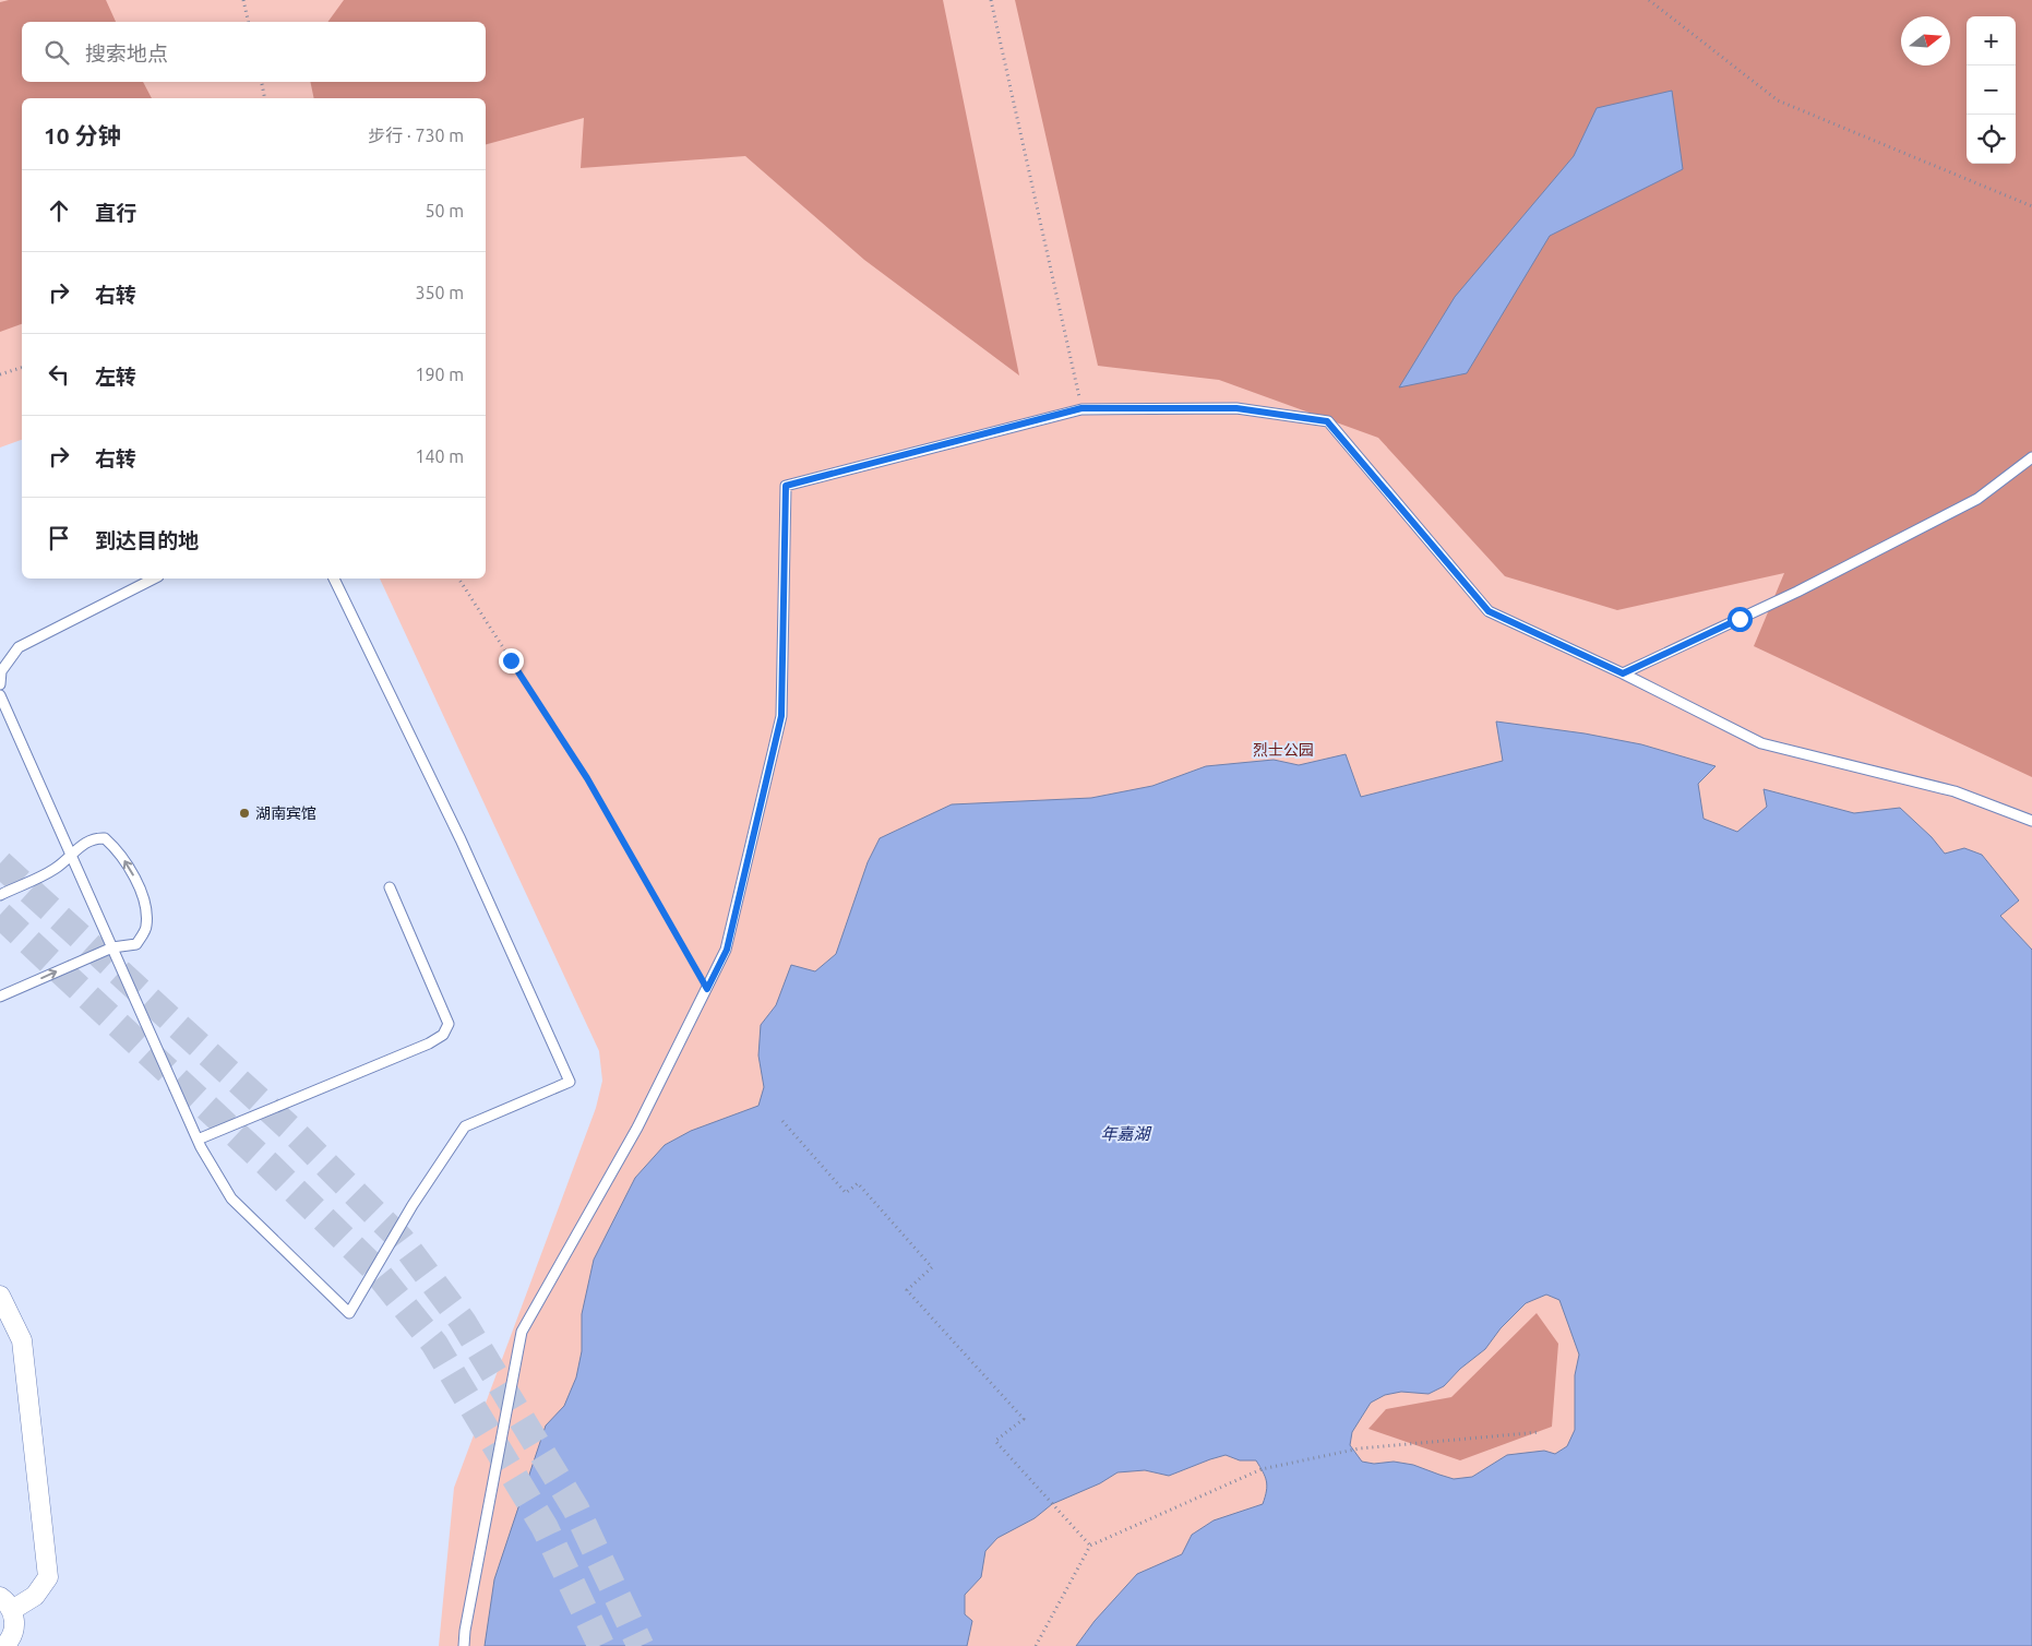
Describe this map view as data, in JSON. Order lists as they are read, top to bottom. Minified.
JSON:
{"water":["年嘉湖"],"parks":["烈士公园"],"places":["湖南宾馆"],"north":"right","page":{"map_buttons":["+","−"],"search":"搜索地点","heading":["10 分钟","步行 · 730 m"],"list":[["直行","50 m"],["右转","350 m"],["左转","190 m"],["右转","140 m"],"到达目的地"]}}
